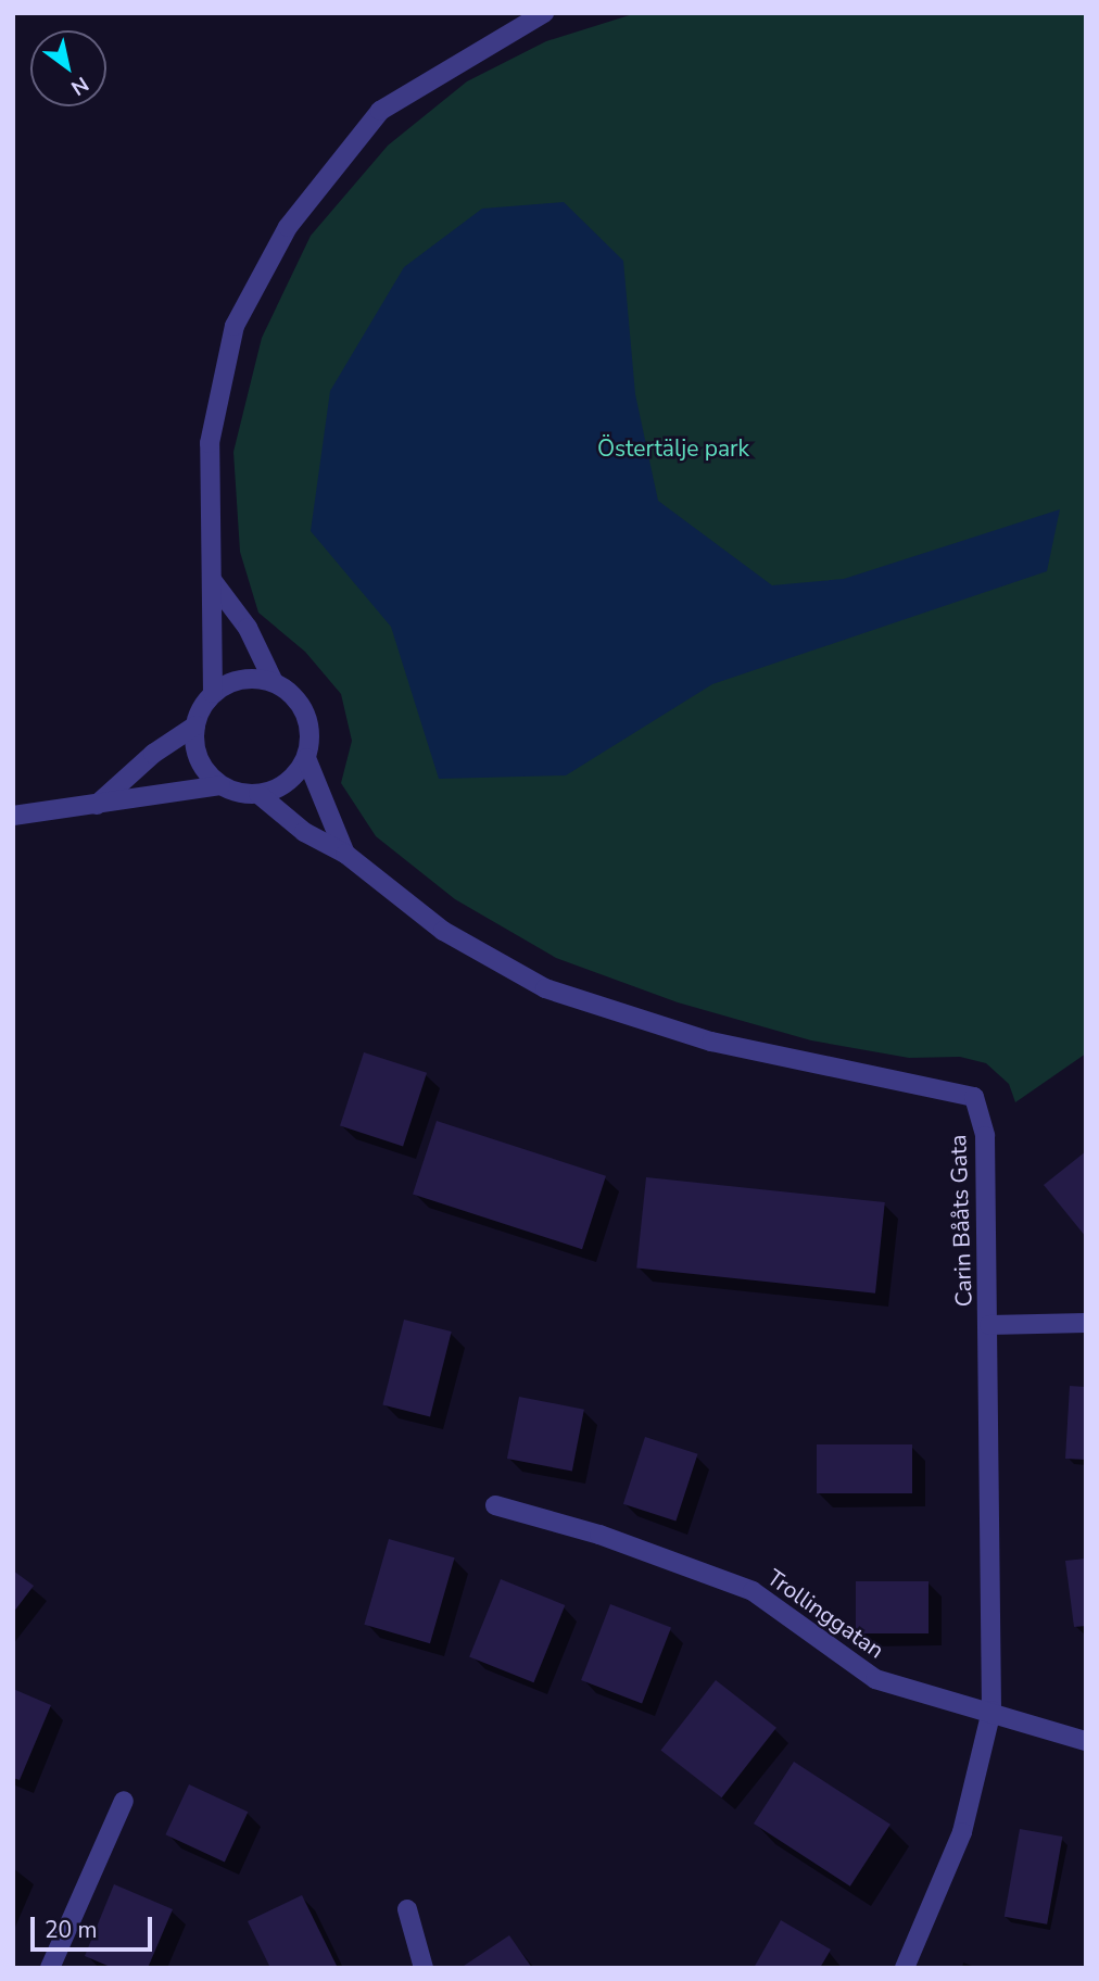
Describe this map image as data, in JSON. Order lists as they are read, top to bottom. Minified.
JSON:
{"streets":{"street":["Carin Bååts Gata","Trollinggatan"]},"crossings":[["Carin Bååts Gata","Trollinggatan"]],"parks":["Östertälje park"],"scale_bar":"20 m","north":"bottom right"}
